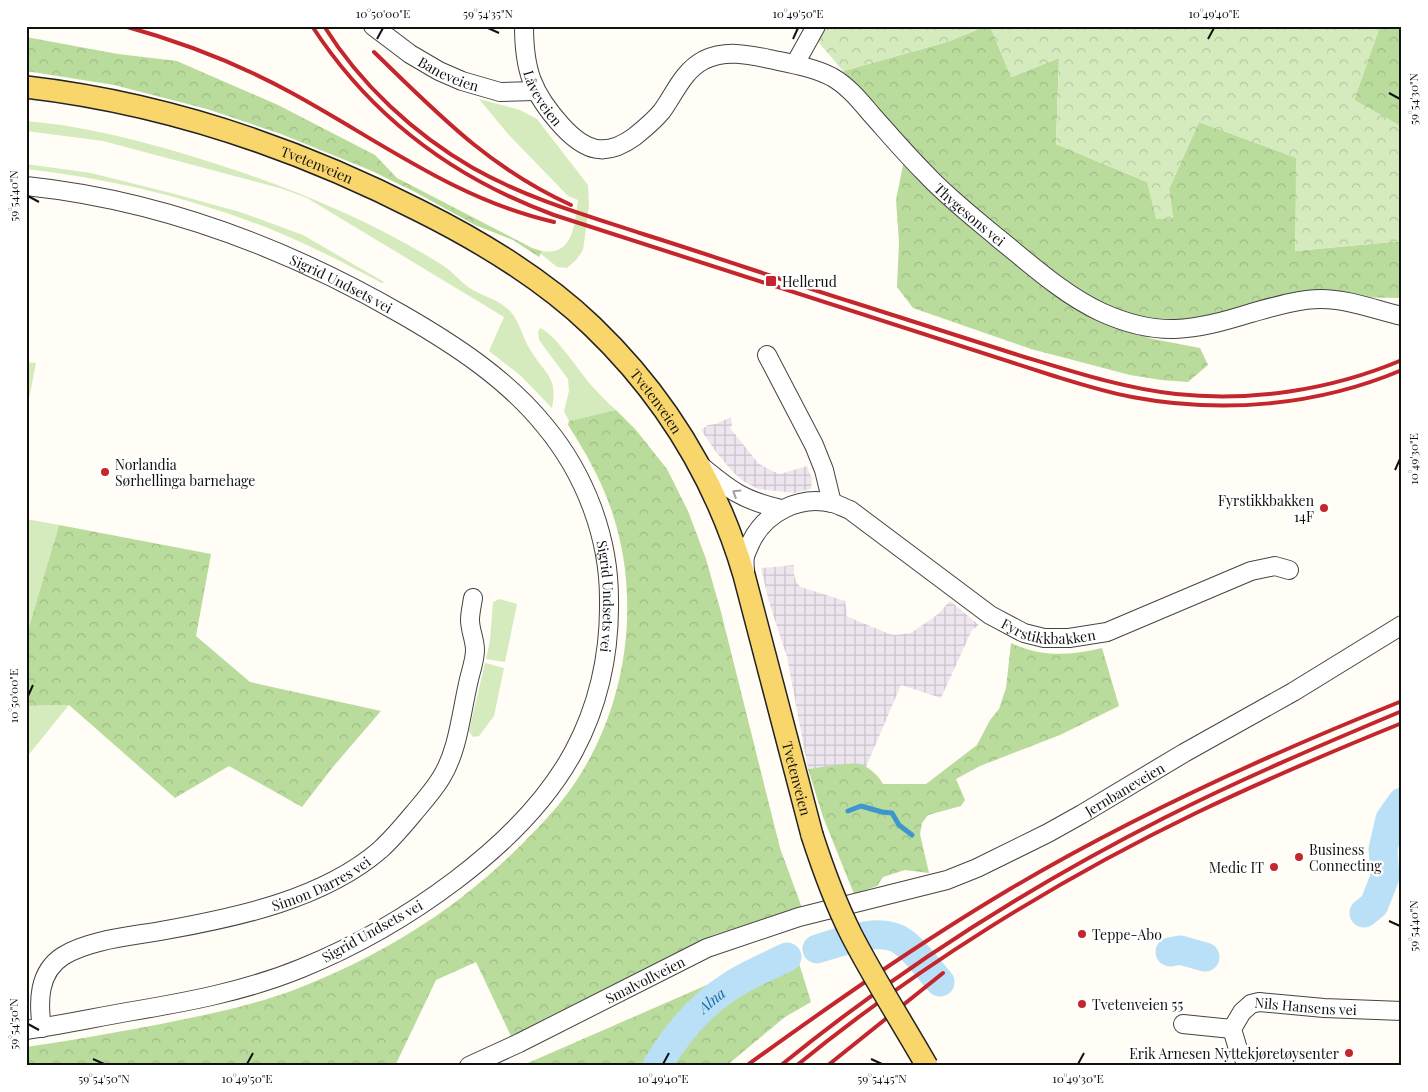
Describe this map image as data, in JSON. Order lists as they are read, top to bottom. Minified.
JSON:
{"streets":{"main road":["Tvetenveien"],"street":["Baneveien","Låveveien","Thygesons vei","Sigrid Undsets vei","Fyrstikkbakken","Jernbaneveien","Simon Darres vei","Smalvollveien","Nils Hansens vei"]},"crossings":[["Baneveien","Låveveien"],["Låveveien","Thygesons vei"],["Tvetenveien","Fyrstikkbakken"],["Sigrid Undsets vei","Simon Darres vei"],["Jernbaneveien","Smalvollveien"]],"water":["Alna"],"places":{"transit":["Hellerud"],"other":["Norlandia Sørhellinga barnehage","Fyrstikkbakken 14F","Business Connecting","Medic IT","Teppe-Abo","Tvetenveien 55","Erik Arnesen Nyttekjøretøysenter"]},"coordinates":["10°50'00\"E","59°54'35\"N","10°49'50\"E","10°49'40\"E","59°54'30\"N","59°54'40\"N","10°49'30\"E","59°54'50\"N","59°54'45\"N"]}
